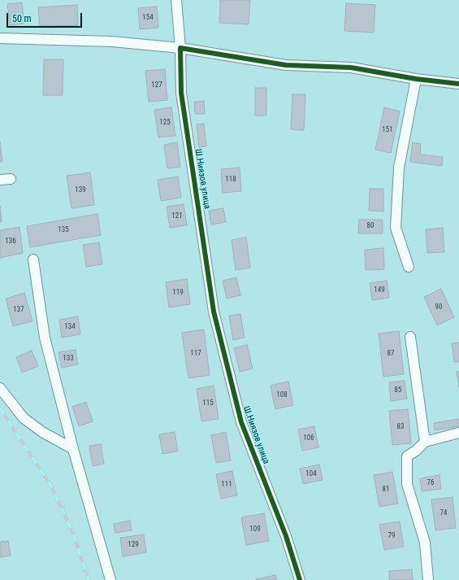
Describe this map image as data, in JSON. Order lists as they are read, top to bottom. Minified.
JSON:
{"streets":{"street":["Ш.Ниязов улица"]},"house_numbers":["154","127","125","151","118","139","121","80","135","136","149","119","90","137","134","117","87","133","85","108","115","83","106","104","76","111","81","74","109","79","129"],"scale_bar":"50 m"}
